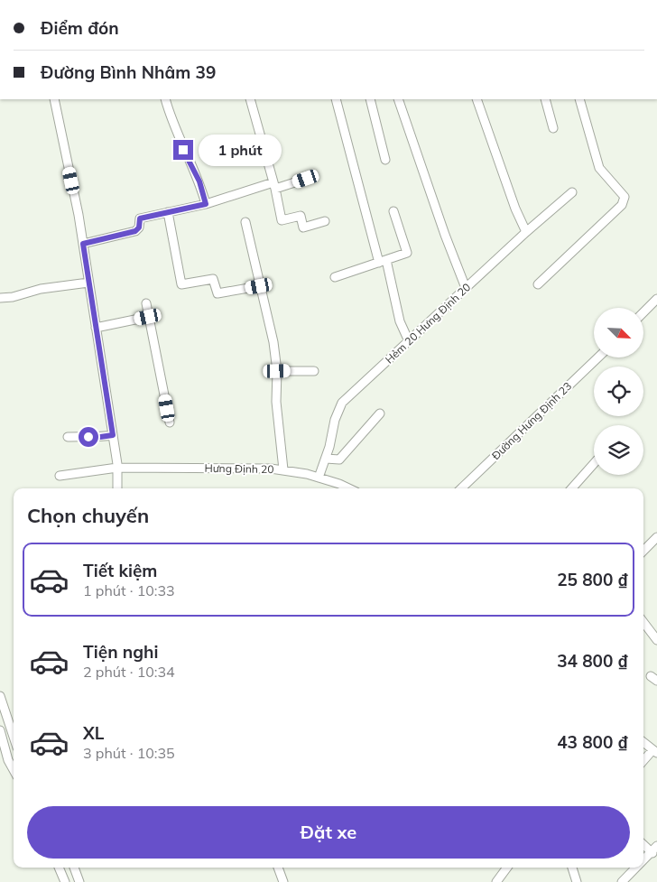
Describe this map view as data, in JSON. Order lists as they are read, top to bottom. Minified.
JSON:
{"streets":{"street":["Hẻm 20 Hưng Định 20","Đường Hưng Định 23","Hưng Định 20"]},"crossings":[["Hẻm 20 Hưng Định 20","Hưng Định 20"]],"north":"bottom right","page":{"banner":["Điểm đón","Đường Bình Nhâm 39"],"bubble":"1 phút","heading":"Chọn chuyến","list":[{"name":"Tiết kiệm","note":"1 phút · 10:33","value":"25 800 ₫"},{"name":"Tiện nghi","note":"2 phút · 10:34","value":"34 800 ₫"},{"name":"XL","note":"3 phút · 10:35","value":"43 800 ₫"}],"buttons":"Đặt xe"}}
